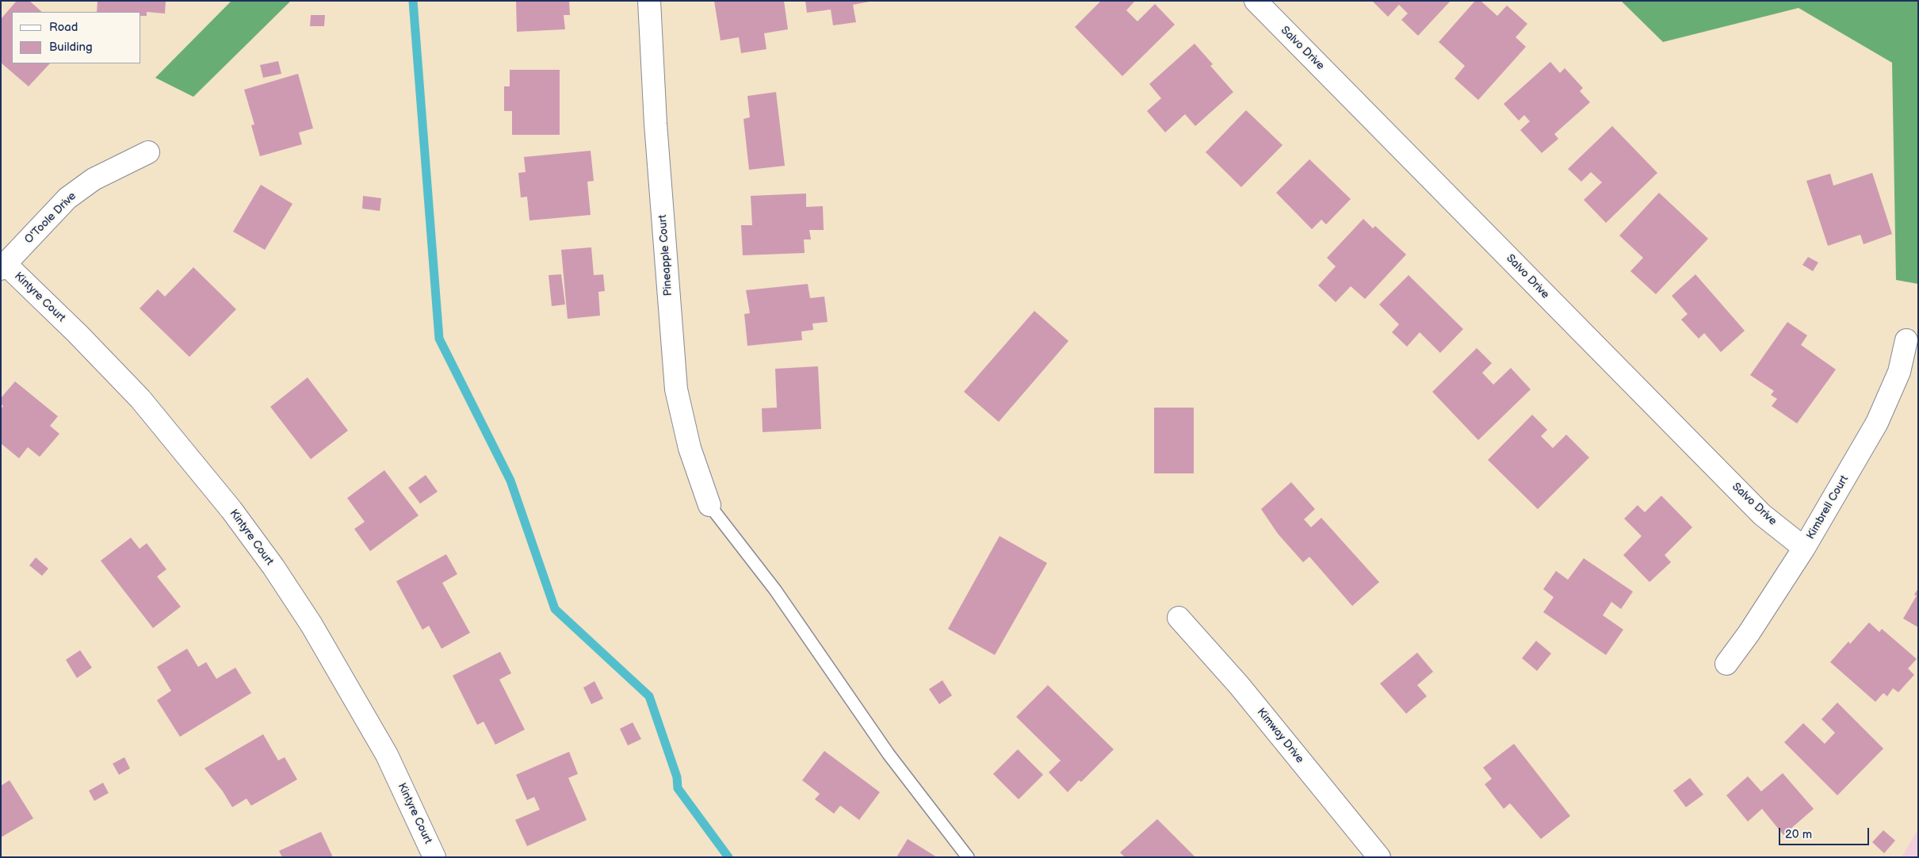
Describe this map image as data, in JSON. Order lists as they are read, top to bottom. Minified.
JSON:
{"streets":{"street":["Salvo Drive","O'Toole Drive","Pineapple Court","Kintyre Court","Kimbrell Court","Kimway Drive"]},"crossings":[["Salvo Drive","Kimbrell Court"],["O'Toole Drive","Kintyre Court"]],"legend":["Road","Building"],"scale_bar":"20 m"}
